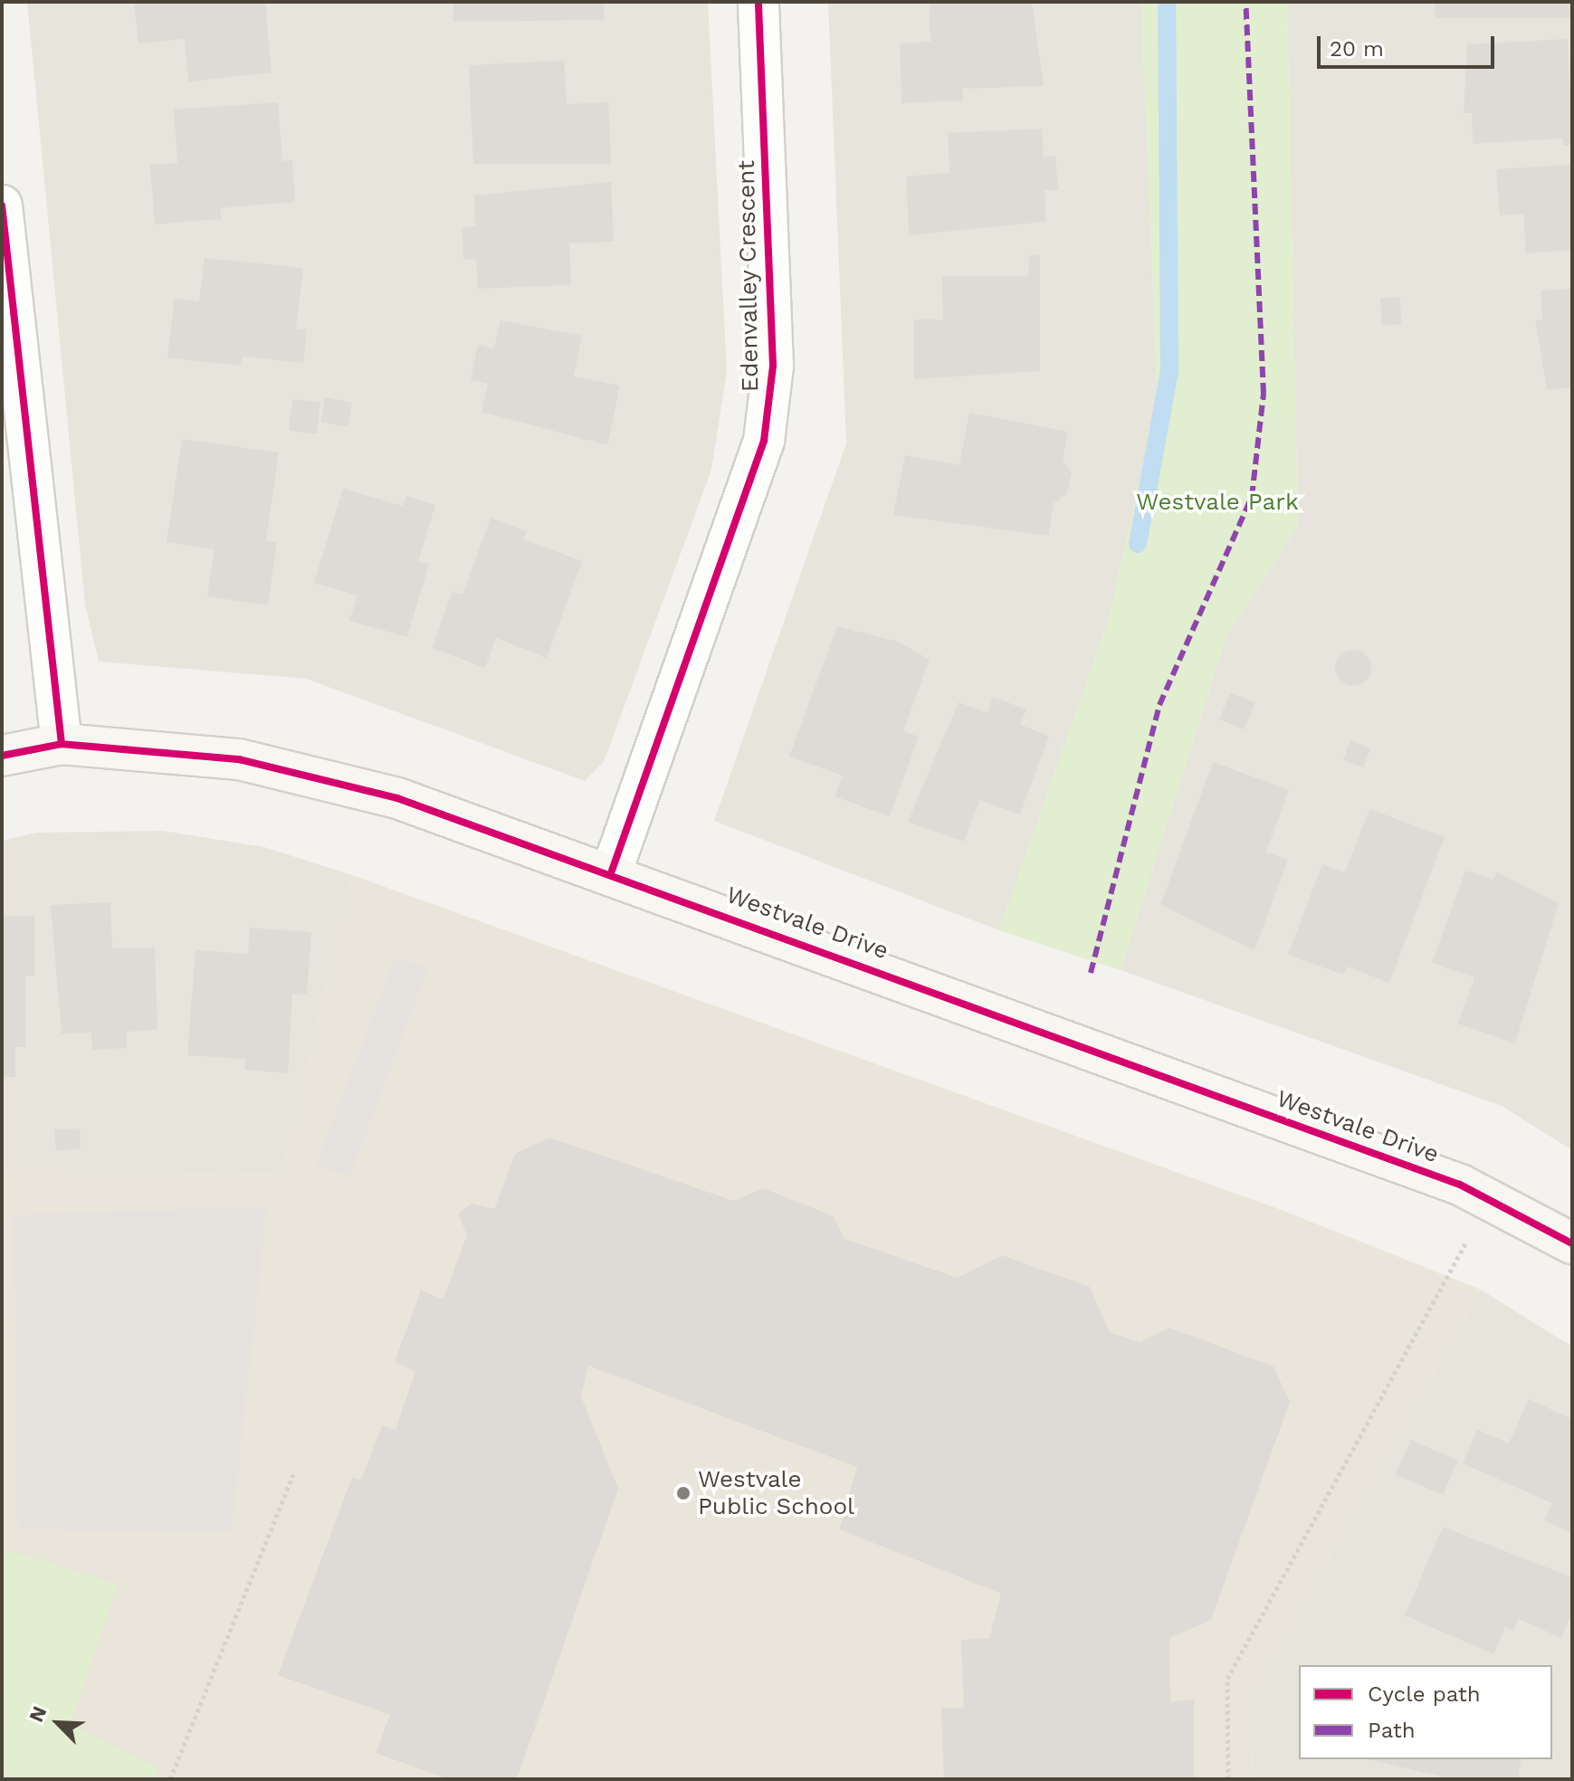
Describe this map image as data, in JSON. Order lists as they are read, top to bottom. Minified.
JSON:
{"streets":{"street":["Edenvalley Crescent","Westvale Drive"]},"crossings":[["Edenvalley Crescent","Westvale Drive"]],"parks":["Westvale Park"],"places":["Westvale Public School"],"legend":["Cycle path","Path"],"scale_bar":"20 m","north":"top left"}
